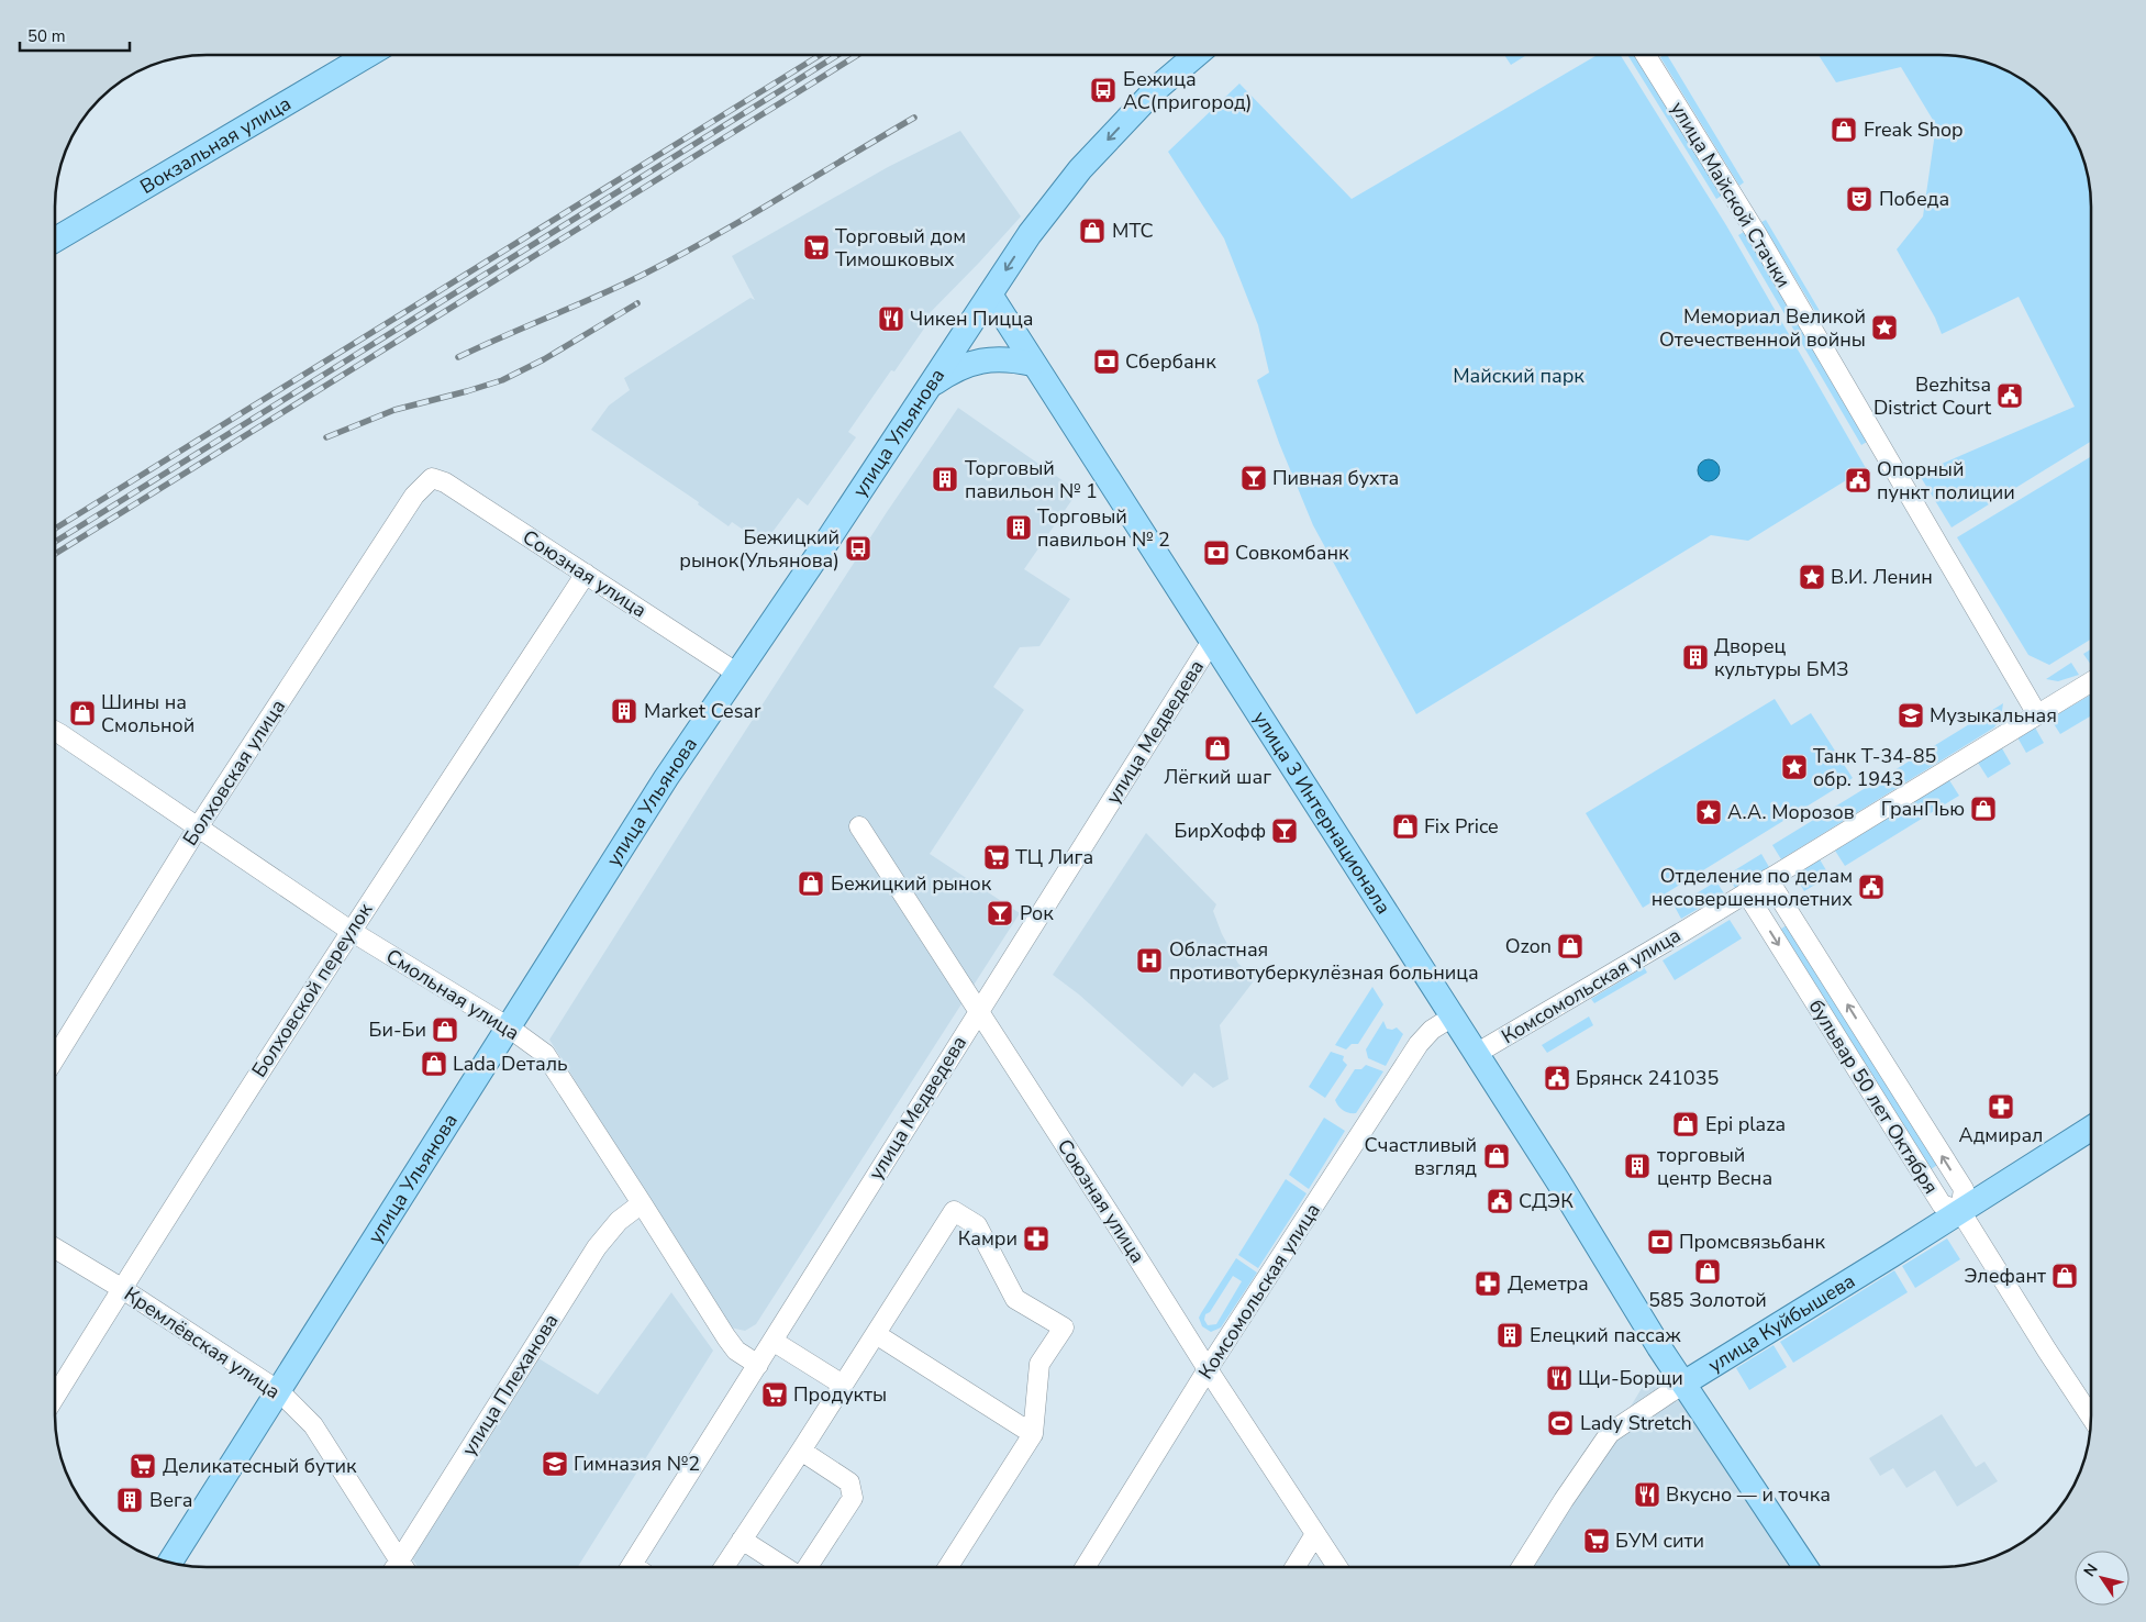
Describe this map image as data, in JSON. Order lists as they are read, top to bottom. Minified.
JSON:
{"streets":{"main road":["Вокзальная улица","улица Ульянова","улица 3 Интернационала","улица Куйбышева"],"street":["улица Майской Стачки","Союзная улица","улица Медведева","Болховская улица","Комсомольская улица","Болховской переулок","Смольная улица","бульвар 50 лет Октября","Кремлёвская улица","улица Плеханова"]},"crossings":[["улица Майской Стачки","Комсомольская улица"],["улица Ульянова","Союзная улица"],["улица Ульянова","улица 3 Интернационала"],["улица Ульянова","Смольная улица"],["улица Ульянова","Кремлёвская улица"],["Союзная улица","улица Медведева"],["Союзная улица","Болховская улица"],["Союзная улица","Комсомольская улица"],["Союзная улица","Болховской переулок"],["улица Медведева","улица 3 Интернационала"],["улица Медведева","Смольная улица"],["Болховская улица","Смольная улица"],["улица 3 Интернационала","Комсомольская улица"],["улица 3 Интернационала","улица Куйбышева"],["Комсомольская улица","бульвар 50 лет Октября"],["Болховской переулок","Смольная улица"],["Болховской переулок","Кремлёвская улица"],["Смольная улица","улица Плеханова"],["бульвар 50 лет Октября","улица Куйбышева"],["Кремлёвская улица","улица Плеханова"]],"parks":["Майский парк"],"places":{"bus stop":["Бежица АС(пригород)","Бежицкий рынок(Ульянова)"],"shop":["Freak Shop","МТС","Шины на Смольной","Лёгкий шаг","ГранПью","Fix Price","Бежицкий рынок","Ozon","Би-Би","Lada Dеталь","Epi plaza","Счастливый взгляд","585 Золотой","Элефант"],"theatre":["Победа"],"supermarket":["Торговый дом Тимошковых","ТЦ Лига","Продукты","Деликатесный бутик","БУМ сити"],"restaurant":["Чикен Пицца","Щи-Борщи","Вкусно — и точка"],"place":["Мемориал Великой Отечественной войны","В.И. Ленин","Танк Т-34-85 обр. 1943","А.А. Морозов"],"bank":["Сбербанк","Совкомбанк","Промсвязьбанк"],"public building":["Bezhitsa District Court","Опорный пункт полиции","Отделение по делам несовершеннолетних","Брянск 241035","СДЭК"],"bar":["Пивная бухта","БирХофф","Рок"],"building":["Торговый павильон № 1","Торговый павильон № 2","Дворец культуры БМЗ","Market Cesar","торговый центр Весна","Елецкий пассаж","Вега"],"school or university":["Музыкальная","Гимназия №2"],"hospital":["Областная противотуберкулёзная больница"],"pharmacy":["Адмирал","Камри","Деметра"],"sports":["Lady Stretch"]},"scale_bar":"50 m","north":"top left"}
